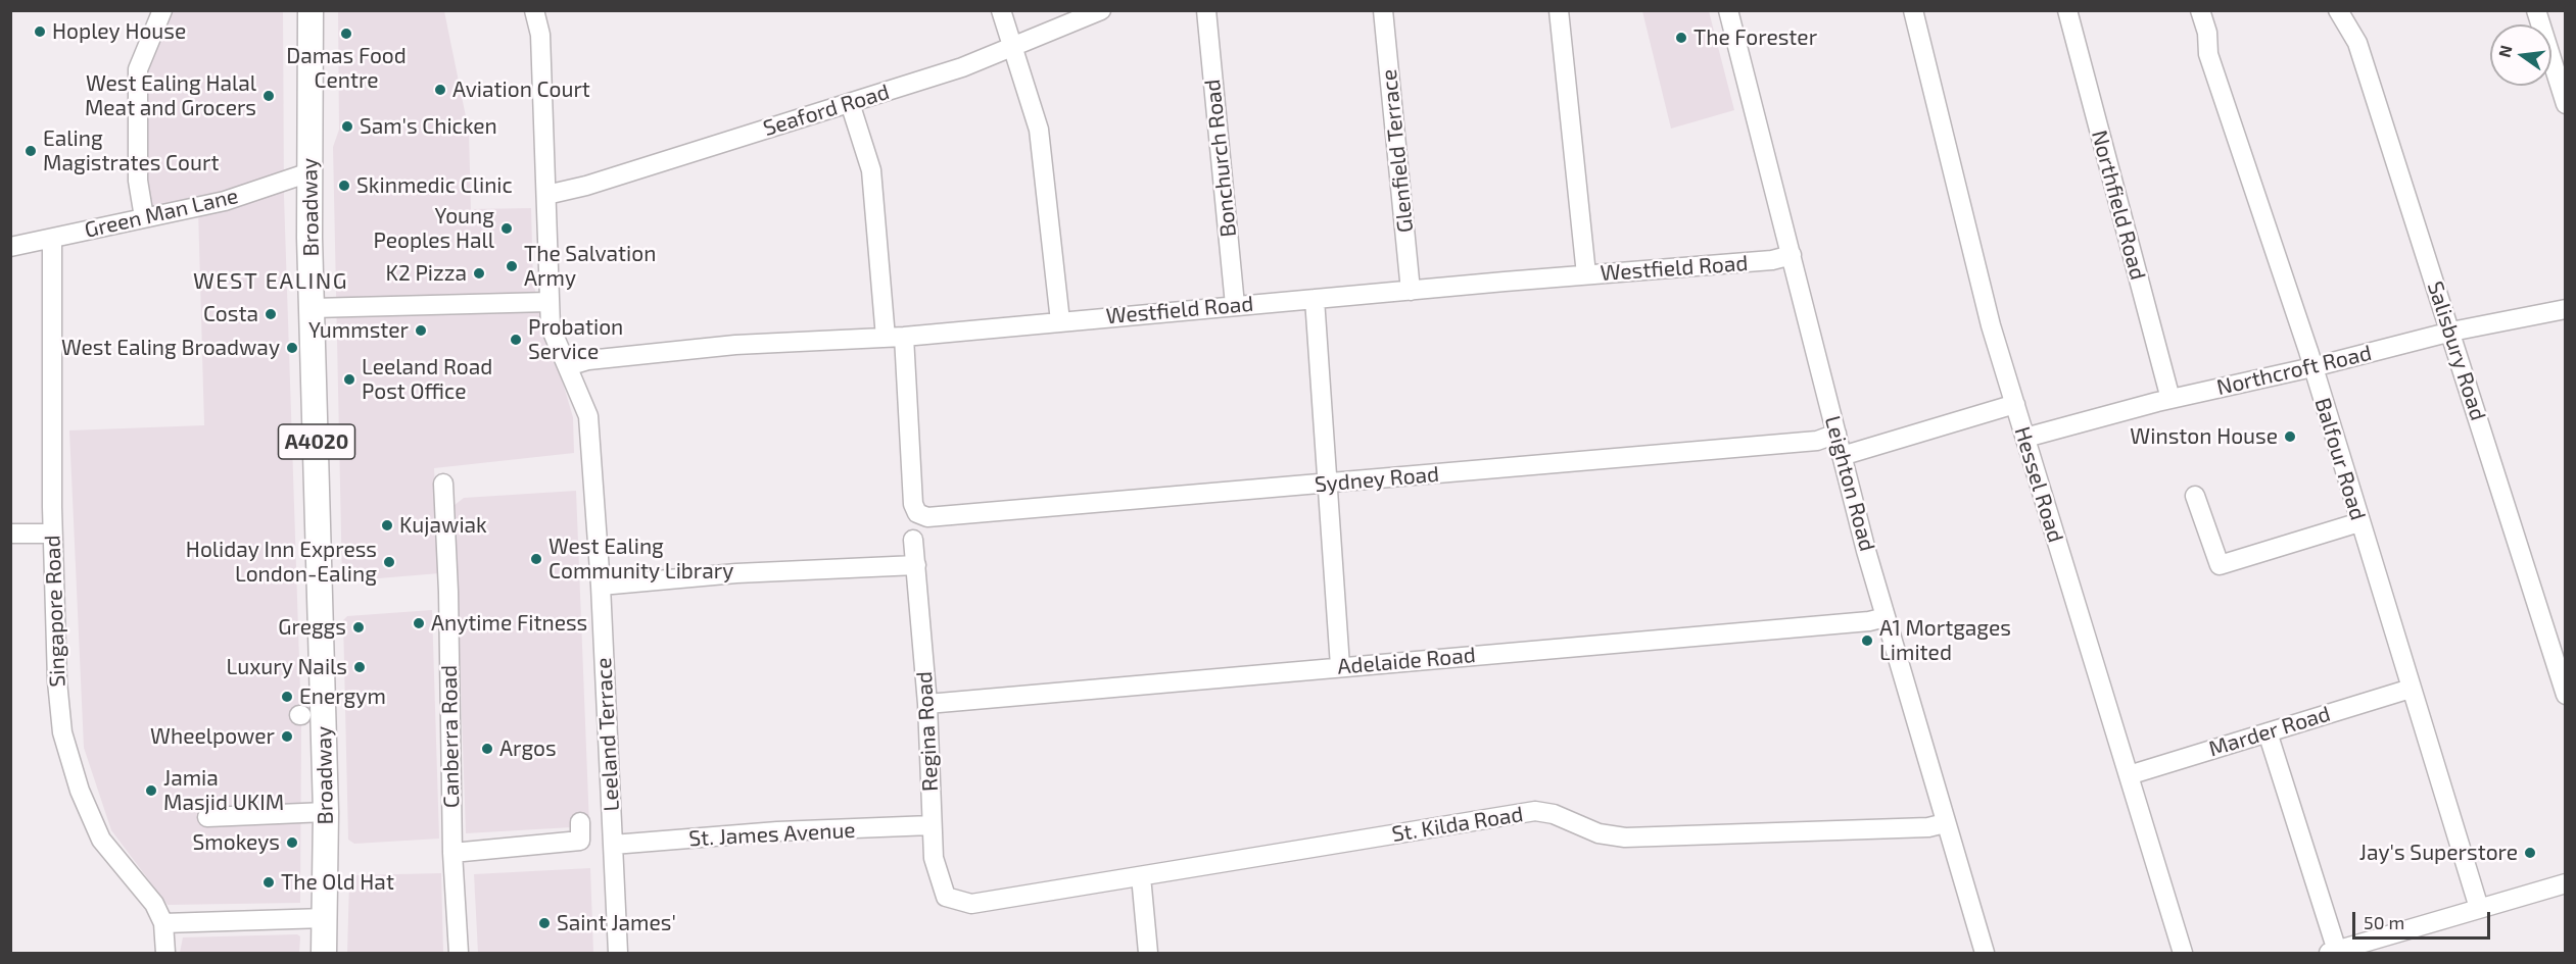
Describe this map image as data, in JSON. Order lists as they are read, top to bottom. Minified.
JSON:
{"streets":{"main road":["Broadway","A4020"],"street":["Seaford Road","Glenfield Terrace","Bonchurch Road","Northfield Road","Green Man Lane","Westfield Road","Salisbury Road","Northcroft Road","Balfour Road","Sydney Road","Leighton Road","Hessel Road","Singapore Road","Adelaide Road","Regina Road","Marder Road","Leeland Terrace","Canberra Road","St. Kilda Road","St. James Avenue"]},"crossings":[["Seaford Road","Leeland Terrace"],["Glenfield Terrace","Westfield Road"],["Bonchurch Road","Westfield Road"],["Northfield Road","Northcroft Road"],["Broadway","Green Man Lane"],["Green Man Lane","Singapore Road"],["Westfield Road","Sydney Road"],["Westfield Road","Leighton Road"],["Westfield Road","Leeland Terrace"],["Salisbury Road","Northcroft Road"],["Northcroft Road","Balfour Road"],["Northcroft Road","Hessel Road"],["Balfour Road","Marder Road"],["Sydney Road","Leighton Road"],["Leighton Road","Adelaide Road"],["Leighton Road","St. Kilda Road"],["Hessel Road","Marder Road"],["Adelaide Road","Regina Road"],["Regina Road","St. Kilda Road"],["Regina Road","St. James Avenue"],["Leeland Terrace","St. James Avenue"]],"districts":["WEST EALING"],"places":["Hopley House","Damas Food Centre","The Forester","Aviation Court","West Ealing Halal Meat and Grocers","Sam's Chicken","Ealing Magistrates Court","Skinmedic Clinic","Young Peoples Hall","The Salvation Army","K2 Pizza","Costa","Yummster","Probation Service","West Ealing Broadway","Leeland Road Post Office","Winston House","Kujawiak","West Ealing Community Library","Holiday Inn Express London-Ealing","Anytime Fitness","Greggs","A1 Mortgages Limited","Luxury Nails","Energym","Wheelpower","Argos","Jamia Masjid UKIM","Smokeys","Jay's Superstore","The Old Hat","Saint James'"],"scale_bar":"50 m","north":"left"}
